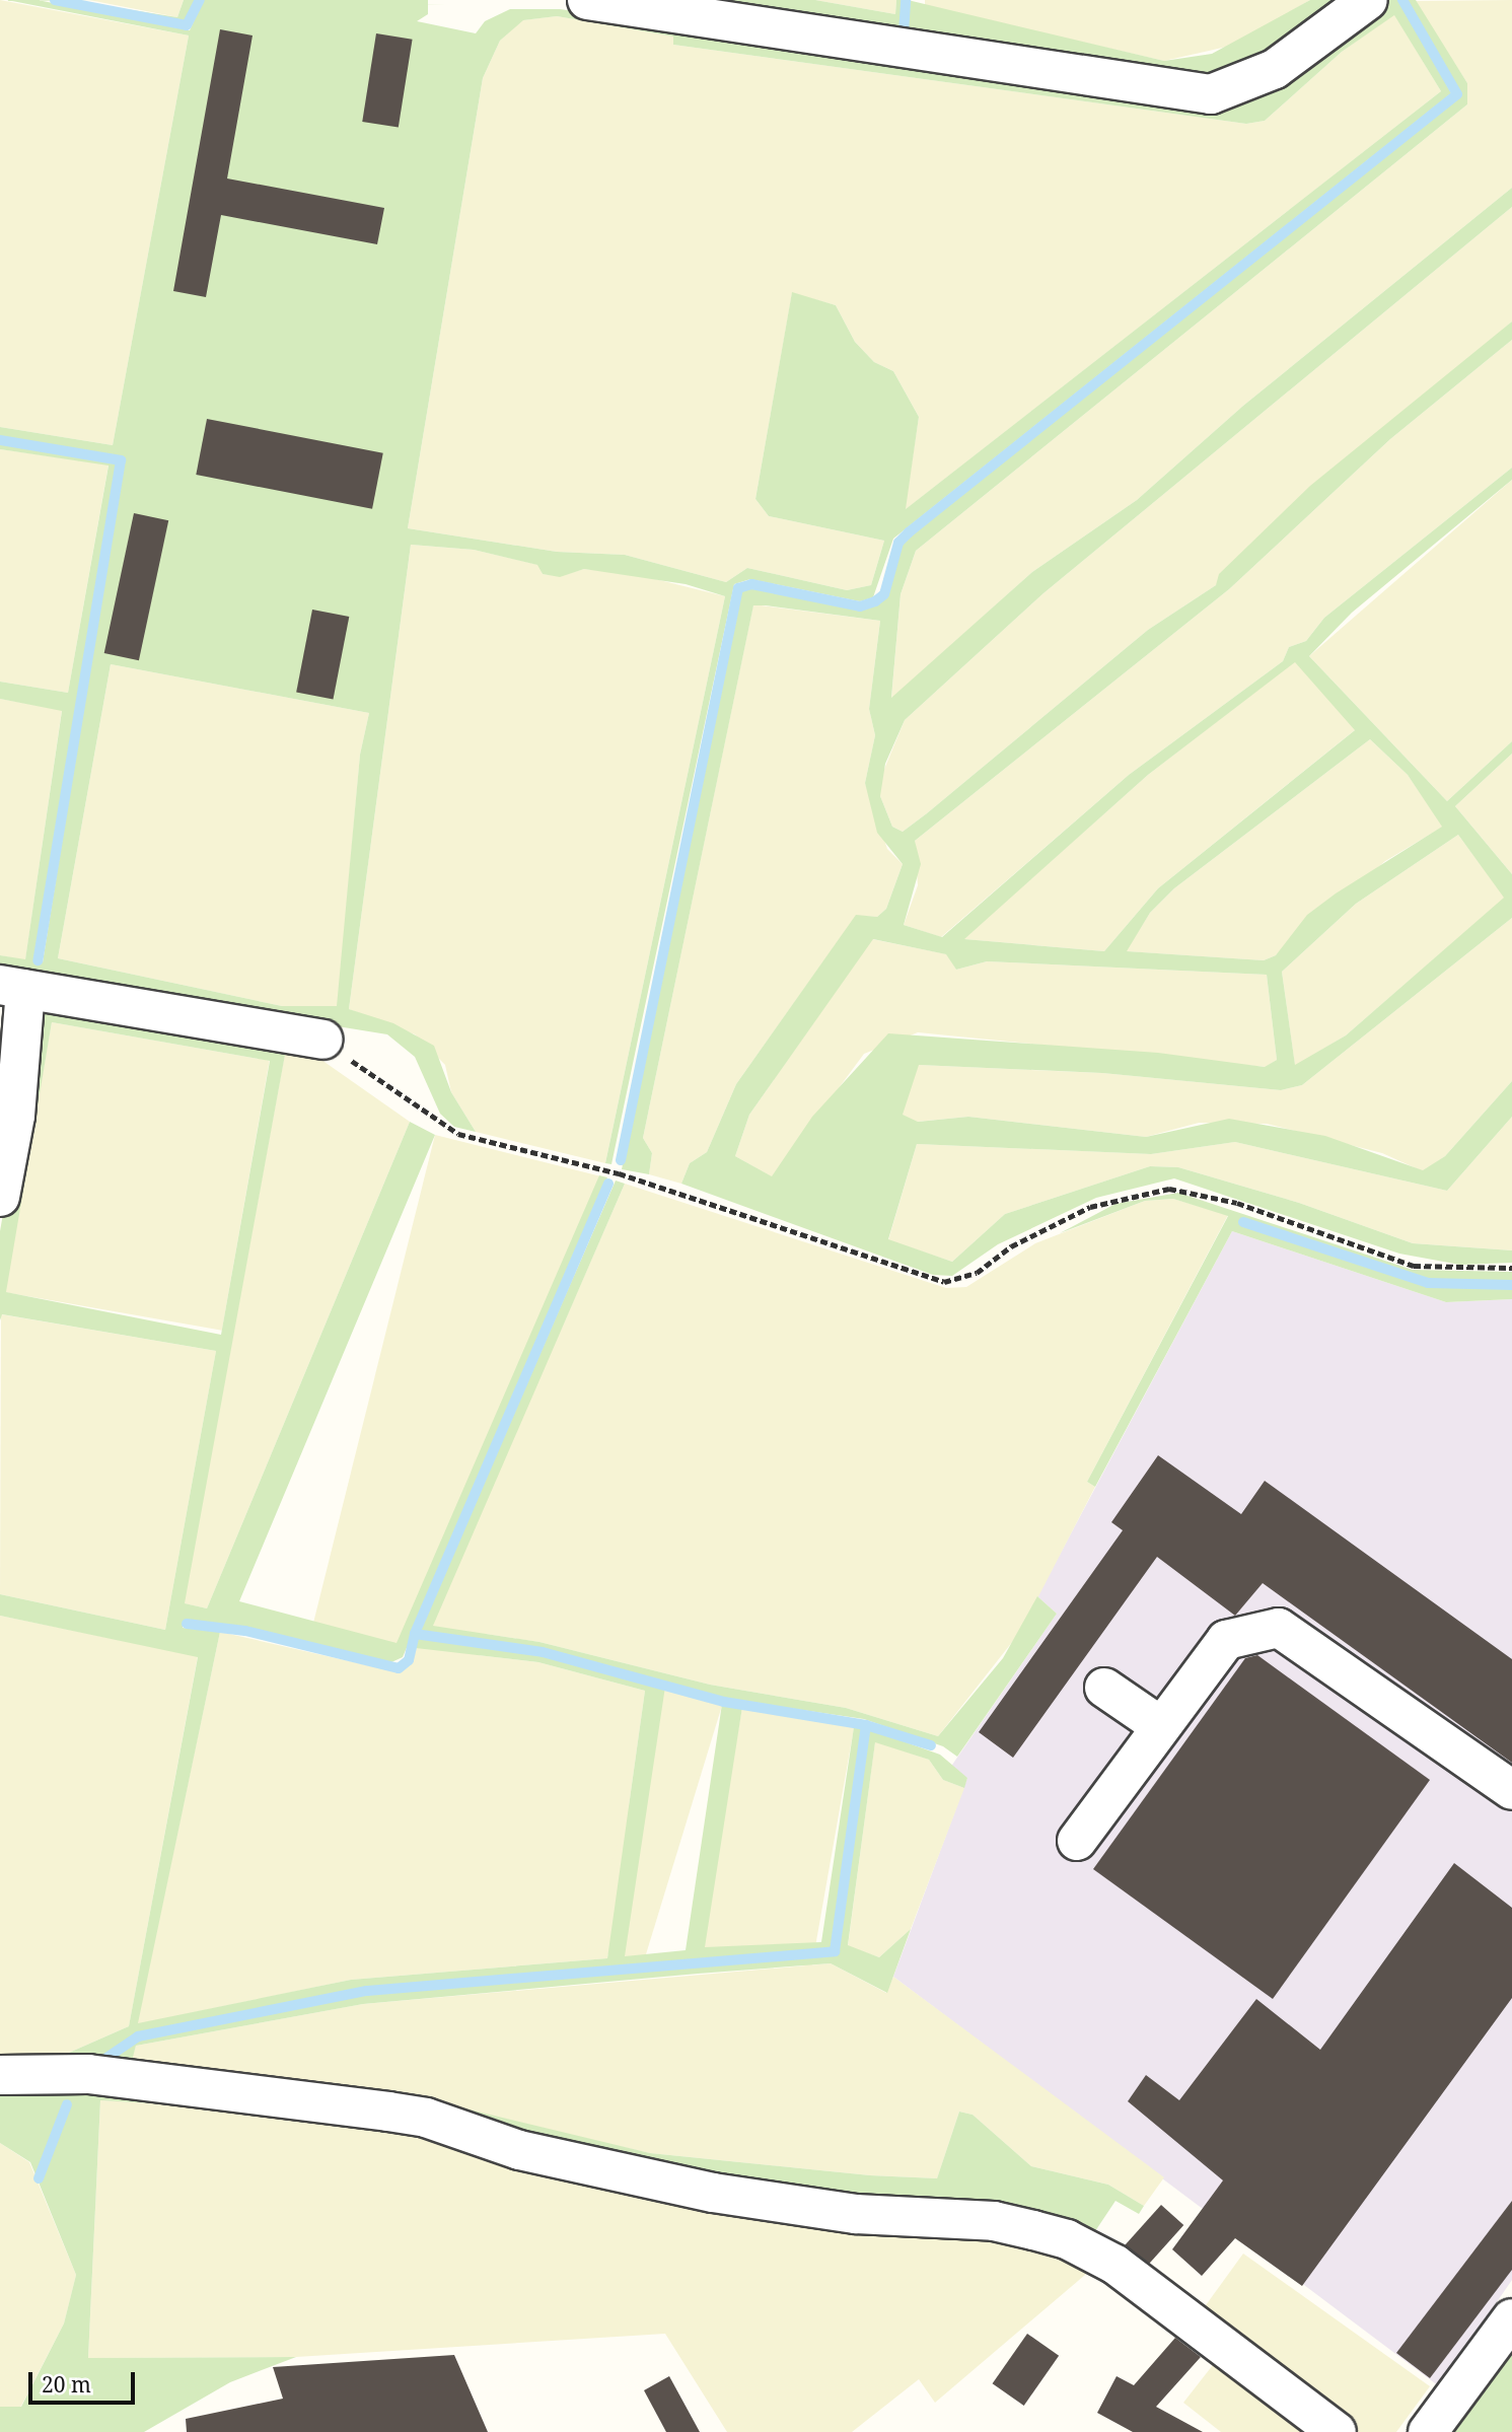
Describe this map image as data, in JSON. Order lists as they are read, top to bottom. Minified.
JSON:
{"scale_bar":"20 m"}
